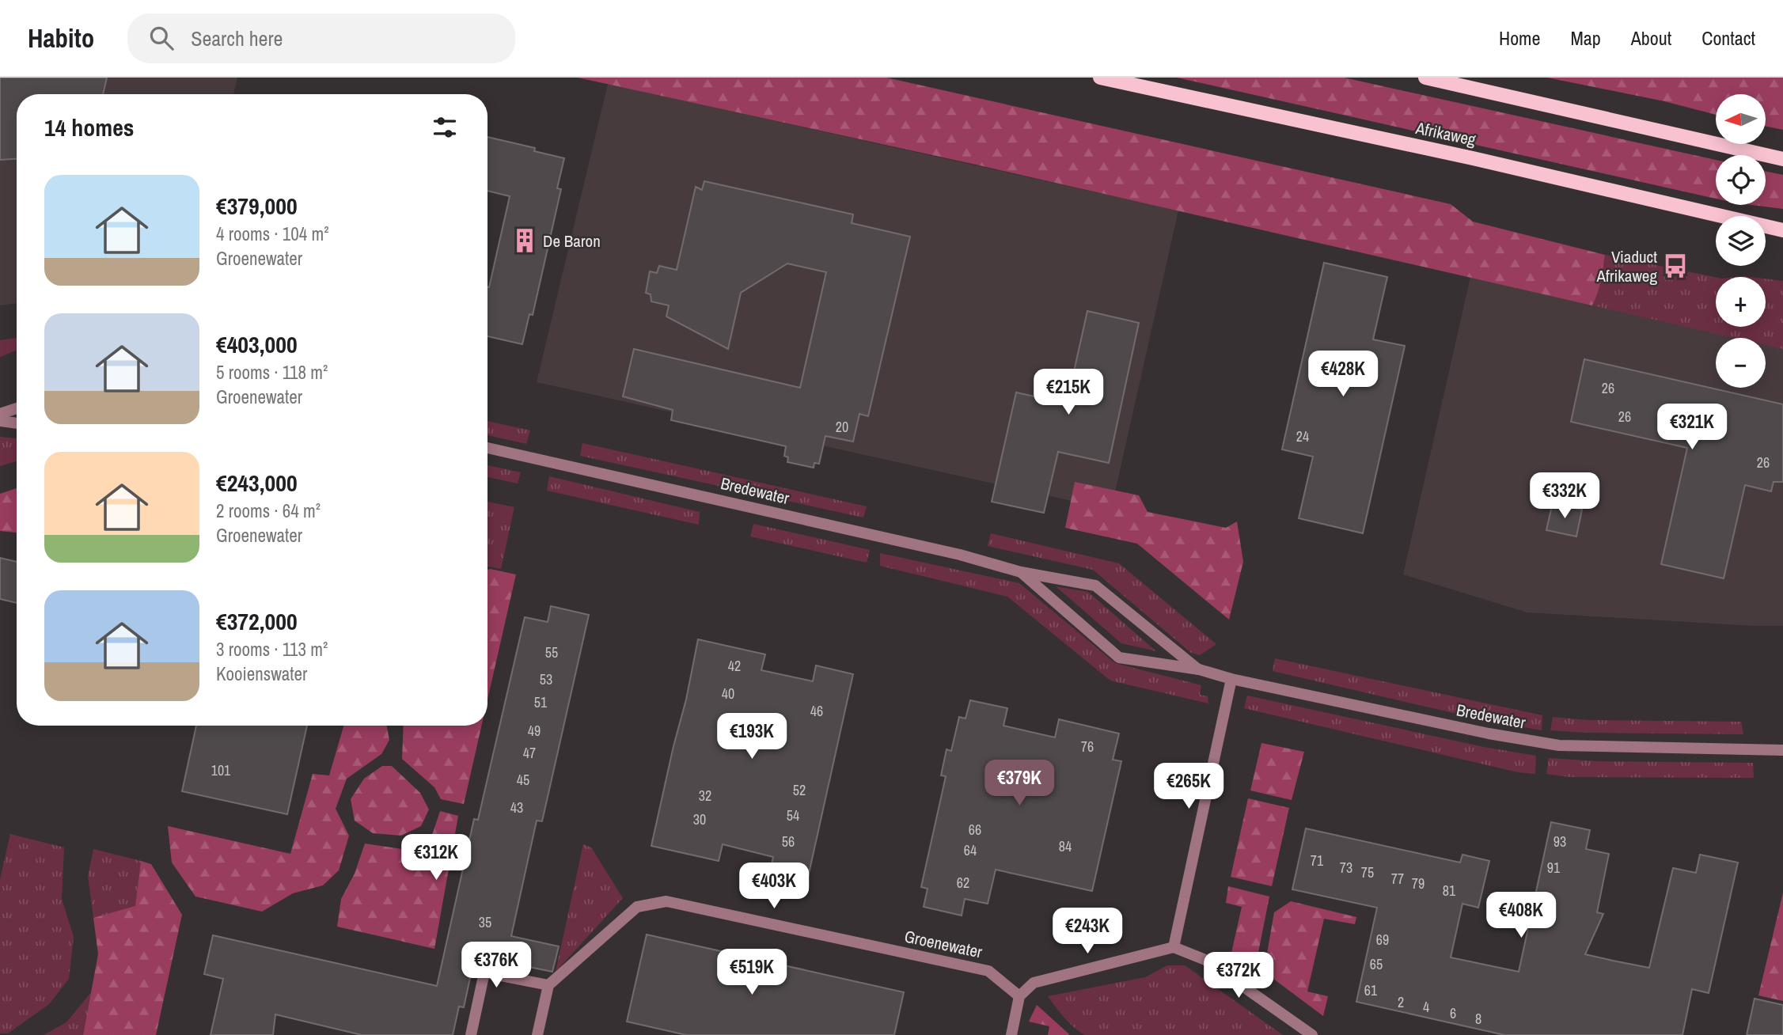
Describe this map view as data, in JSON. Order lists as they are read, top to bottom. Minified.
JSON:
{"streets":{"main road":["Afrikaweg"],"street":["Bredewater","Groenewater"]},"places":{"building":["De Baron"],"bus stop":["Viaduct Afrikaweg"]},"house_numbers":["26","26","20","24","26","55","42","53","40","51","46","49","76","47","101","45","52","32","43","54","30","66","56","93","84","64","71","73","91","75","77","62","79","81","35","69","65","61","2","4","6","8"],"north":"left","page":{"header":"Habito","search":"Search here","nav":["Home","Map","About","Contact"],"map_buttons":["+","−"],"heading":"14 homes","list":[{"name":"€379,000","note":"4 rooms · 104 m² · Groenewater"},{"name":"€403,000","note":"5 rooms · 118 m² · Groenewater"},{"name":"€243,000","note":"2 rooms · 64 m² · Groenewater"},{"name":"€372,000","note":"3 rooms · 113 m² · Kooienswater"}],"price":["€428K","€215K","€321K","€332K","€193K","€379K","€265K","€312K","€403K","€408K","€243K","€376K","€519K","€372K"]}}
